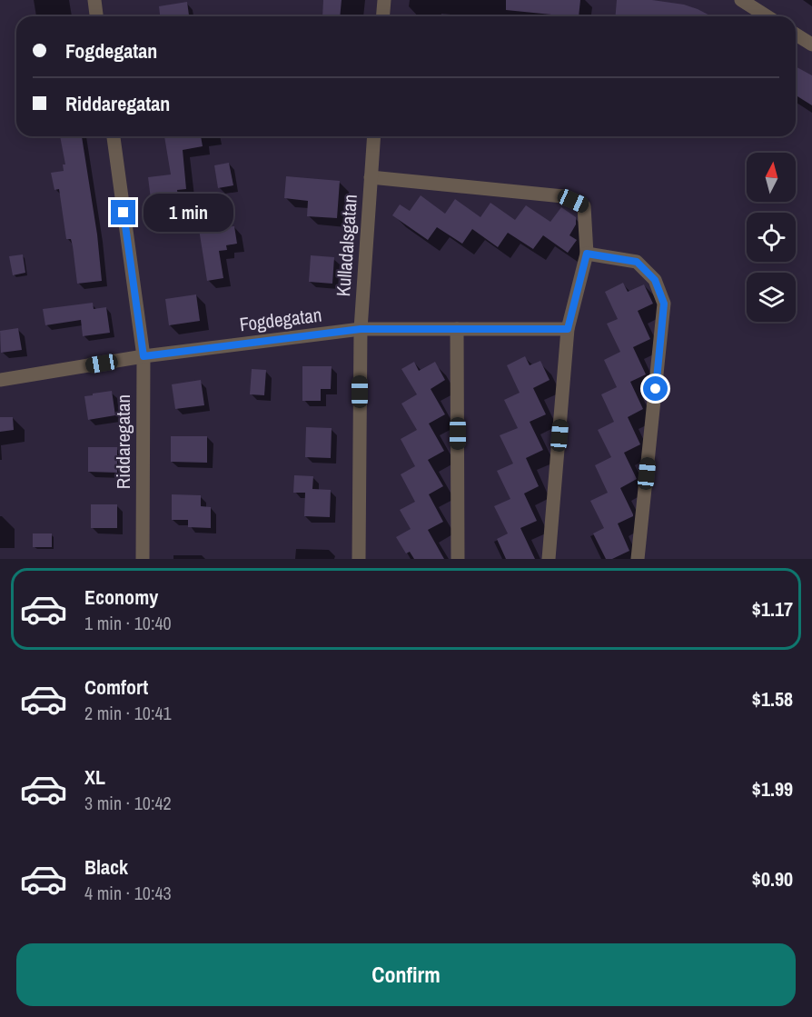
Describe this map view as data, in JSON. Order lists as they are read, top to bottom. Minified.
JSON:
{"streets":{"street":["Kulladalsgatan","Fogdegatan","Riddaregatan"]},"crossings":[["Kulladalsgatan","Fogdegatan"],["Fogdegatan","Riddaregatan"]],"north":"top","page":{"banner":["Fogdegatan","Riddaregatan"],"bubble":"1 min","list":[{"name":"Economy","note":"1 min · 10:40","value":"$1.17"},{"name":"Comfort","note":"2 min · 10:41","value":"$1.58"},{"name":"XL","note":"3 min · 10:42","value":"$1.99"},{"name":"Black","note":"4 min · 10:43","value":"$0.90"}],"buttons":"Confirm"}}
